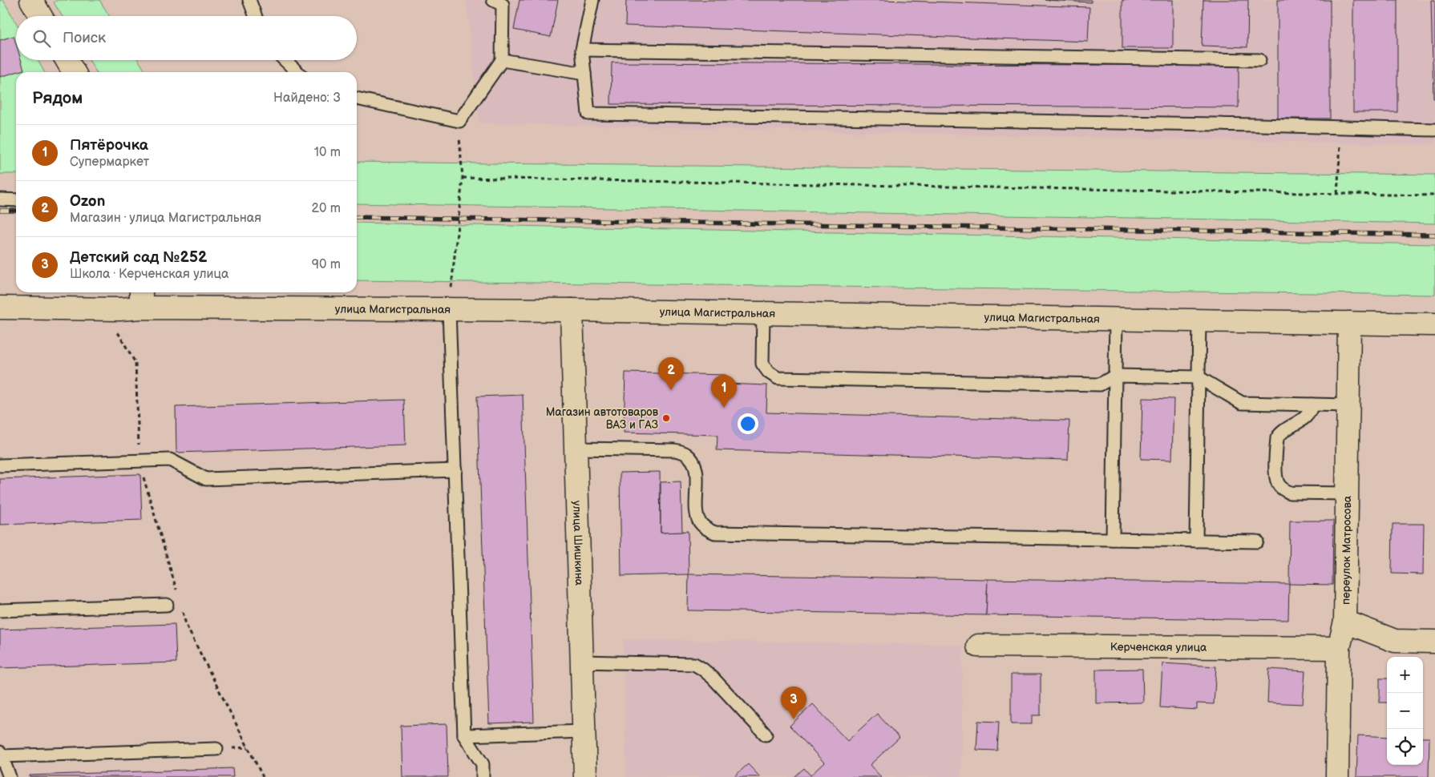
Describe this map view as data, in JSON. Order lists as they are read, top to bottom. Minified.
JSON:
{"streets":{"street":["улица Магистральная","улица Шишкина","переулок Матросова","Керченская улица"]},"crossings":[["улица Магистральная","улица Шишкина"],["улица Магистральная","переулок Матросова"],["переулок Матросова","Керченская улица"]],"places":["Магазин автотоваров ВАЗ и ГАЗ"],"page":{"search":"Поиск","heading":["Рядом","Найдено: 3"],"list":[{"mark":"1","name":"Пятёрочка","note":"Супермаркет","value":"10 m"},{"mark":"2","name":"Ozon","note":"Магазин · улица Магистральная","value":"20 m"},{"mark":"3","name":"Детский сад №252","note":"Школа · Керченская улица","value":"90 m"}],"pins":["2","1","3"],"map_buttons":["+","−"]}}
